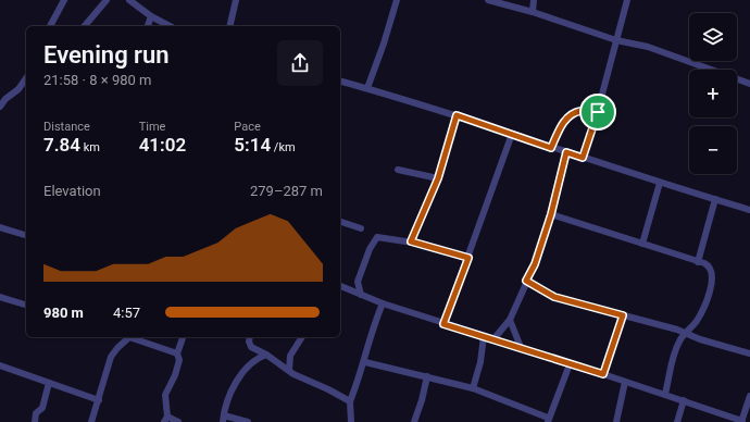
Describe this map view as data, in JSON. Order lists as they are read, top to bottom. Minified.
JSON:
{"page":{"map_buttons":["+","−"],"heading":["Evening run","21:58 · 8 × 980 m"],"stats":[["Distance","7.84 km"],["Time","41:02"],["Pace","5:14 /km"]],"chart":["Elevation","279–287 m"],"list":[{"name":"980 m","note":"4:57"}]}}
